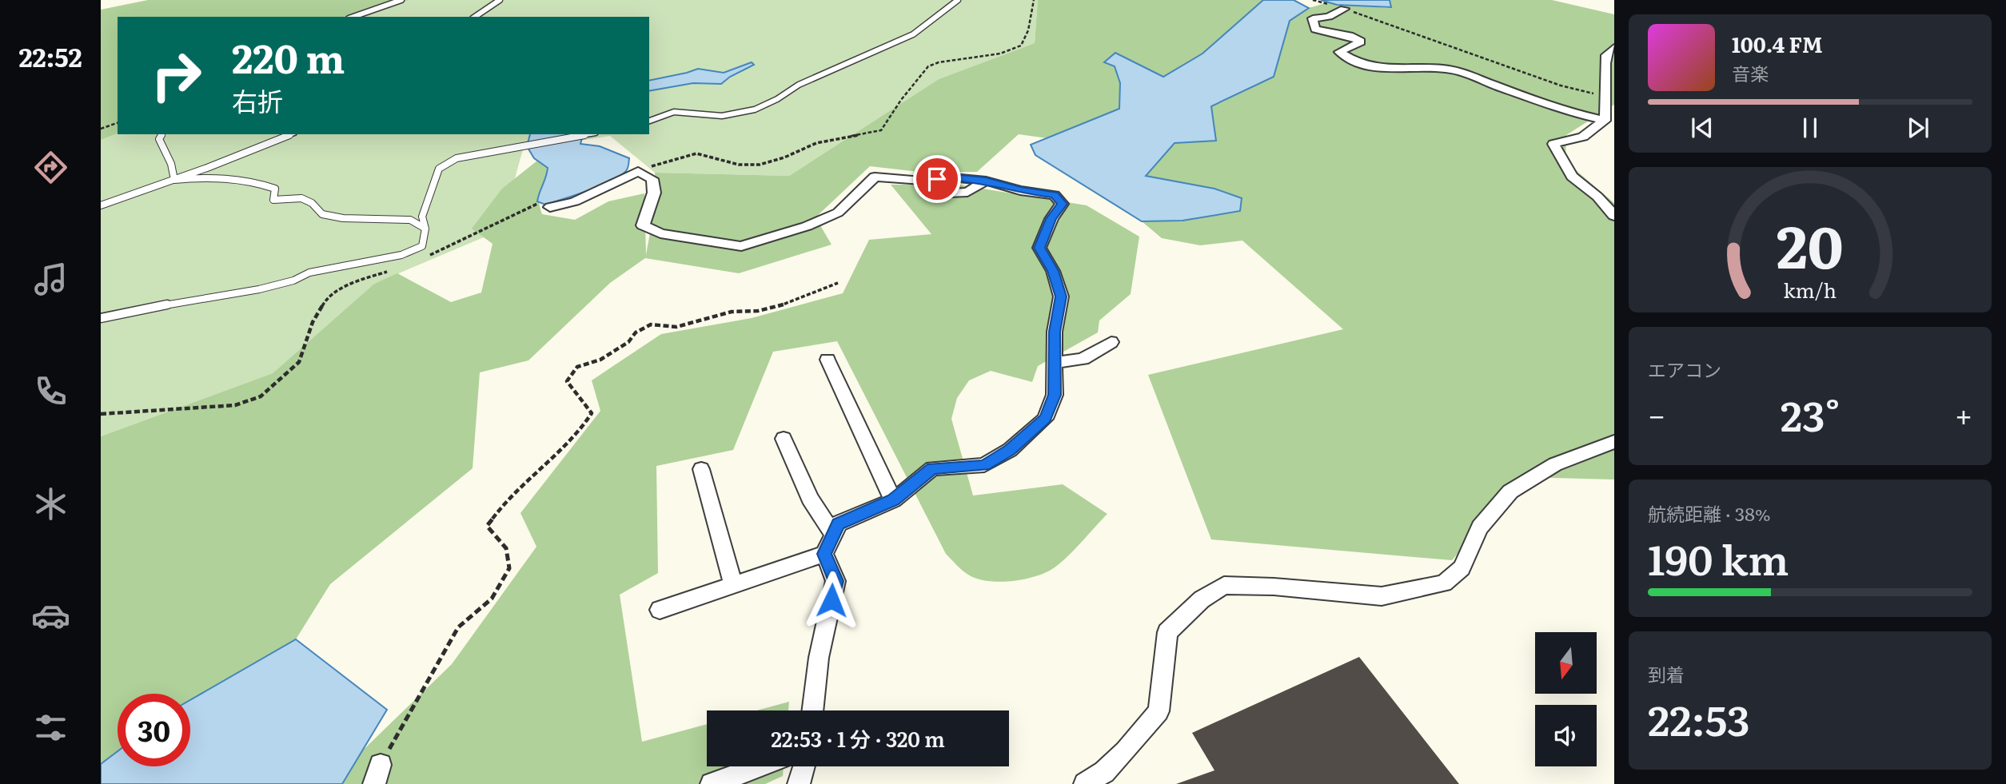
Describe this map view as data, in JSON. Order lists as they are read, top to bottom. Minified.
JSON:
{"north":"bottom","page":{"tabs":"22:52","turn":["220 m","右折"],"song":["100.4 FM","音楽"],"tile":["エアコン",["航続距離 · 38%","190 km"],["到着","22:53"]],"heat":["−","23°","+"],"limit":"30","trip":"22:53 · 1 分 · 320 m","gauge":["20","km/h"]}}
